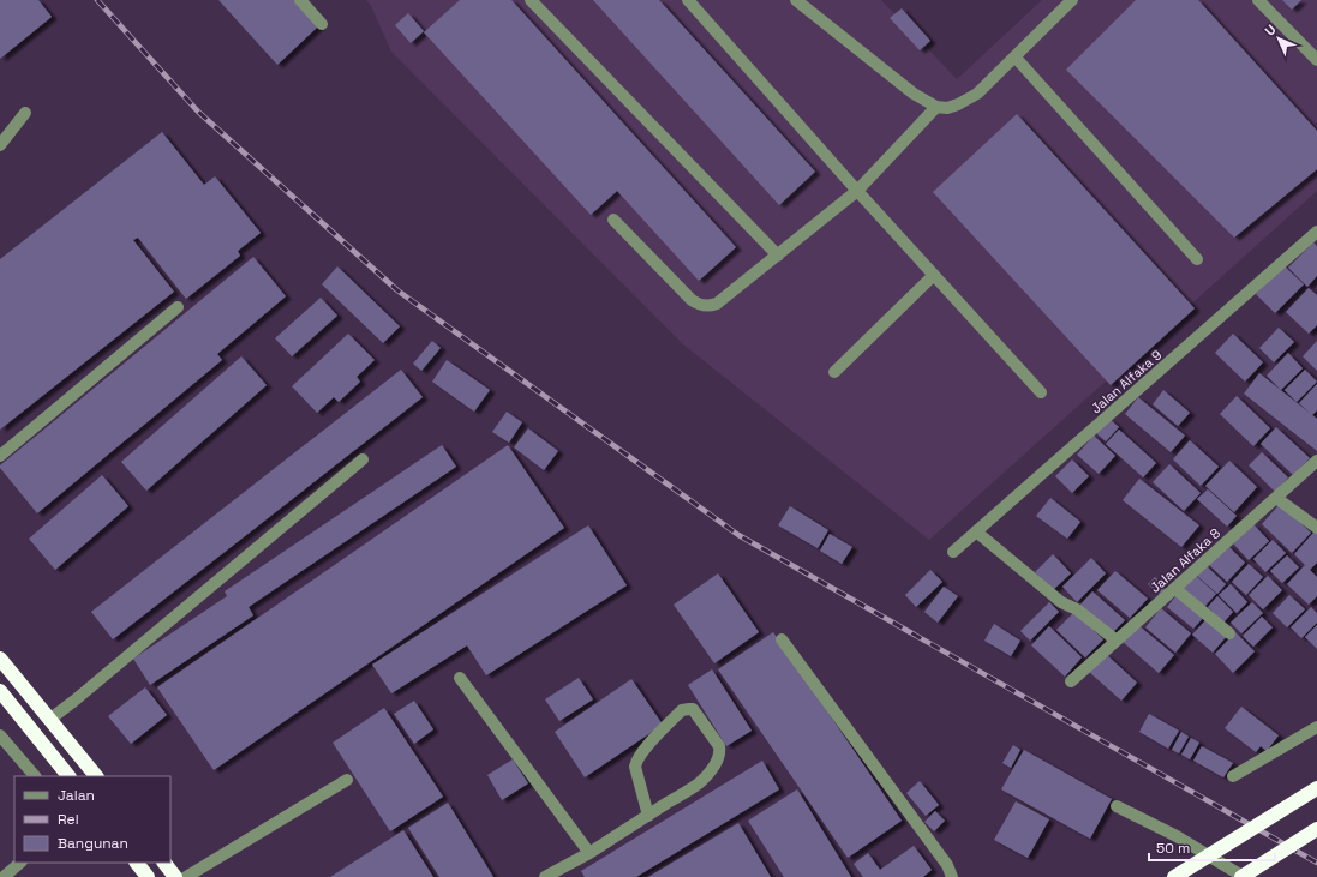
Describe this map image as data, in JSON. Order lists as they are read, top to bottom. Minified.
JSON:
{"streets":{"street":["Jalan Alfaka 9","Jalan Alfaka 8"]},"legend":["Jalan","Rel","Bangunan"],"scale_bar":"50 m","north":"top left"}
